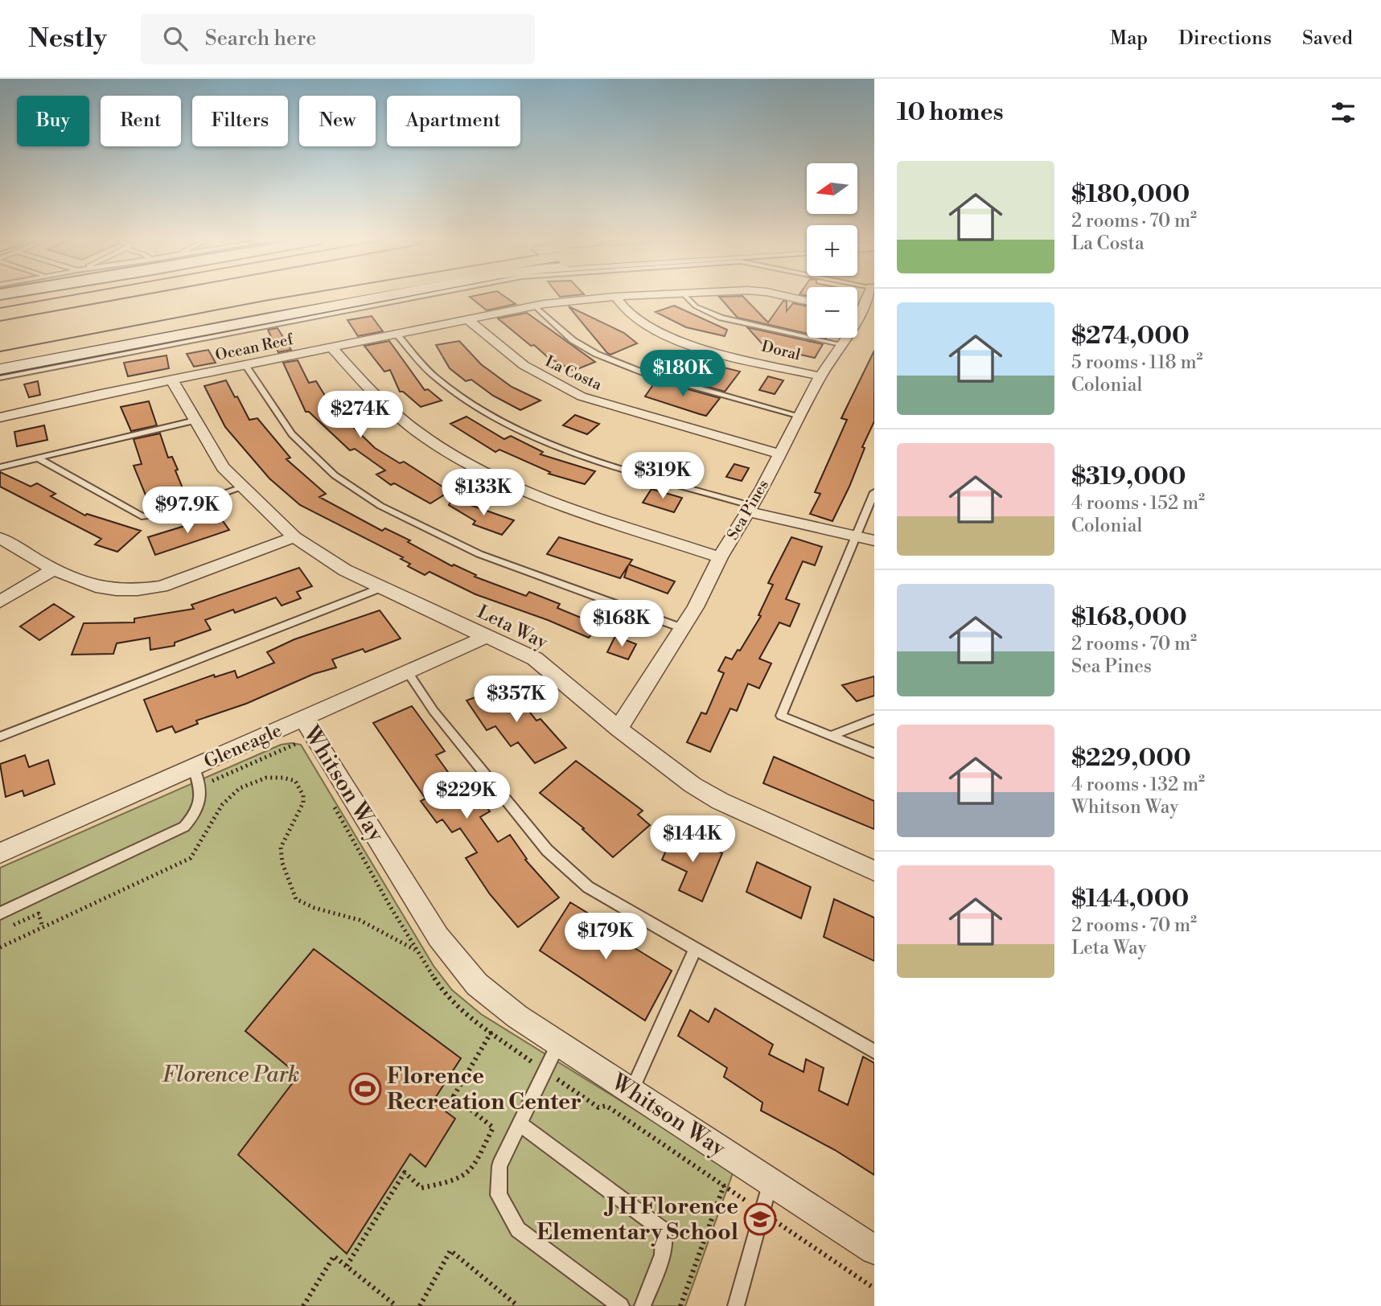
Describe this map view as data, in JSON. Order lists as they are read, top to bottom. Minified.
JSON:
{"streets":{"street":["Ocean Reef","Doral","La Costa","Sea Pines","Leta Way","Gleneagle","Whitson Way"]},"crossings":[["Ocean Reef","La Costa"],["Ocean Reef","Leta Way"],["Doral","Sea Pines"],["La Costa","Sea Pines"],["Sea Pines","Leta Way"],["Leta Way","Gleneagle"],["Gleneagle","Whitson Way"]],"parks":["Florence Park"],"places":{"sports":["Florence Recreation Center"],"school or university":["J H Florence Elementary School"]},"north":"left","page":{"header":"Nestly","search":"Search here","nav":["Map","Directions","Saved"],"heading":"10 homes","chip":["Buy","Rent","Filters","New","Apartment"],"list":[{"name":"$180,000","note":"2 rooms · 70 m² · La Costa"},{"name":"$274,000","note":"5 rooms · 118 m² · Colonial"},{"name":"$319,000","note":"4 rooms · 152 m² · Colonial"},{"name":"$168,000","note":"2 rooms · 70 m² · Sea Pines"},{"name":"$229,000","note":"4 rooms · 132 m² · Whitson Way"},{"name":"$144,000","note":"2 rooms · 70 m² · Leta Way"}],"map_buttons":["+","−"],"price":["$180K","$274K","$319K","$133K","$97.9K","$168K","$357K","$229K","$144K","$179K"]}}
